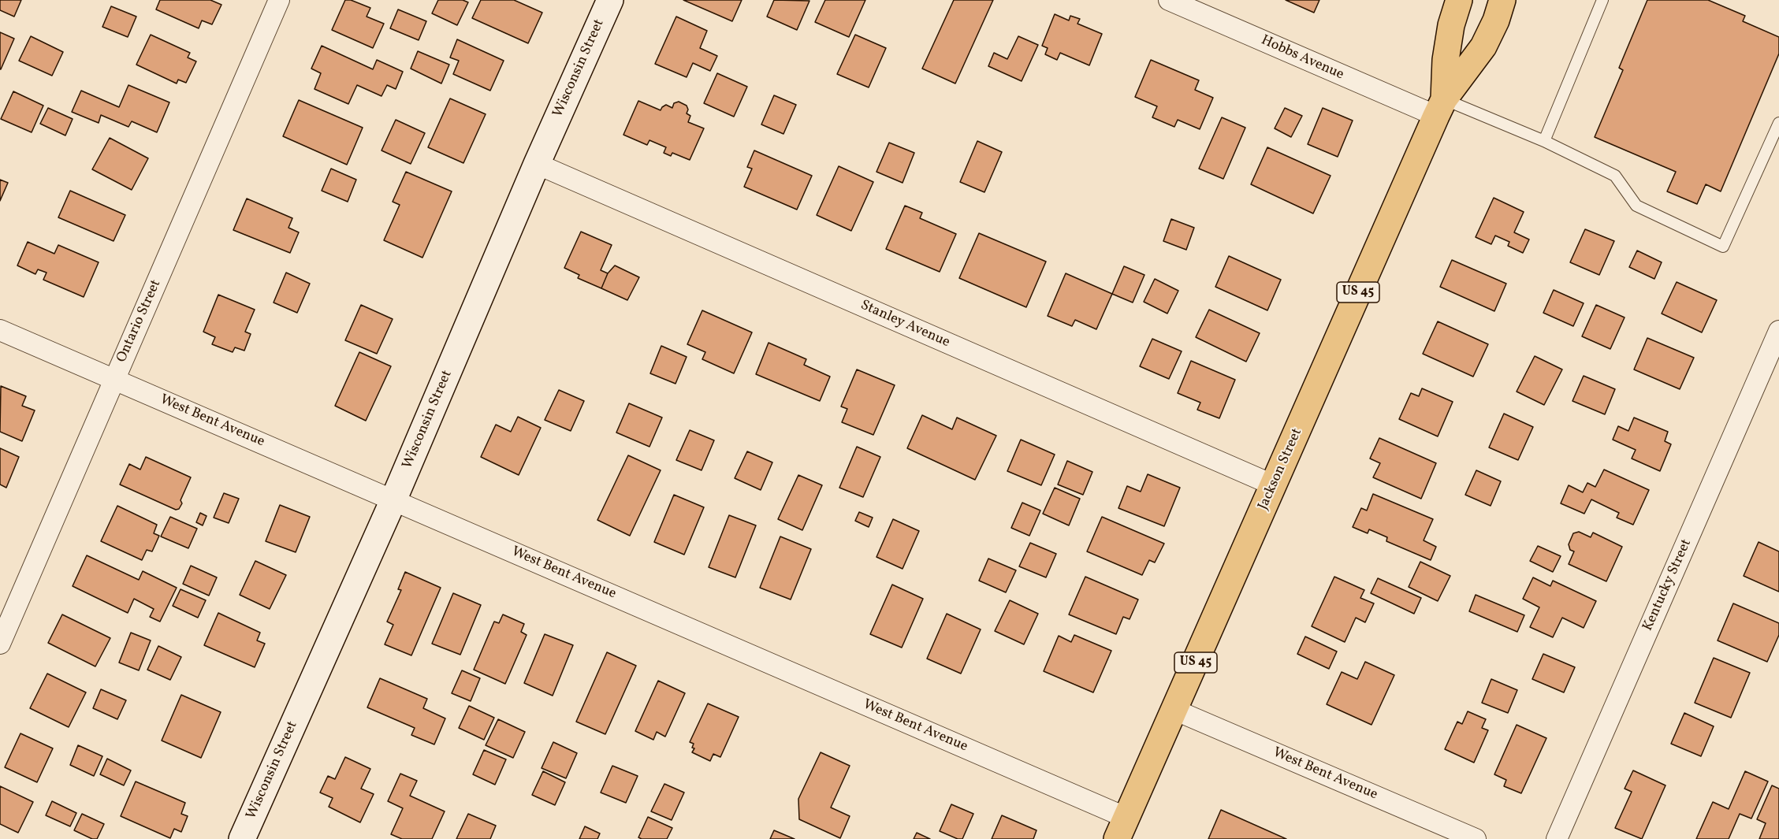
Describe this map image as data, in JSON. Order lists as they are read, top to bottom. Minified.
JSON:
{"streets":{"main road":["US 45","Jackson Street"],"street":["Hobbs Avenue","Wisconsin Street","Ontario Street","Stanley Avenue","West Bent Avenue","Kentucky Street"]},"crossings":[["Hobbs Avenue","Jackson Street"],["Wisconsin Street","Stanley Avenue"],["Wisconsin Street","West Bent Avenue"],["Ontario Street","West Bent Avenue"],["Stanley Avenue","Jackson Street"],["West Bent Avenue","Jackson Street"]]}
